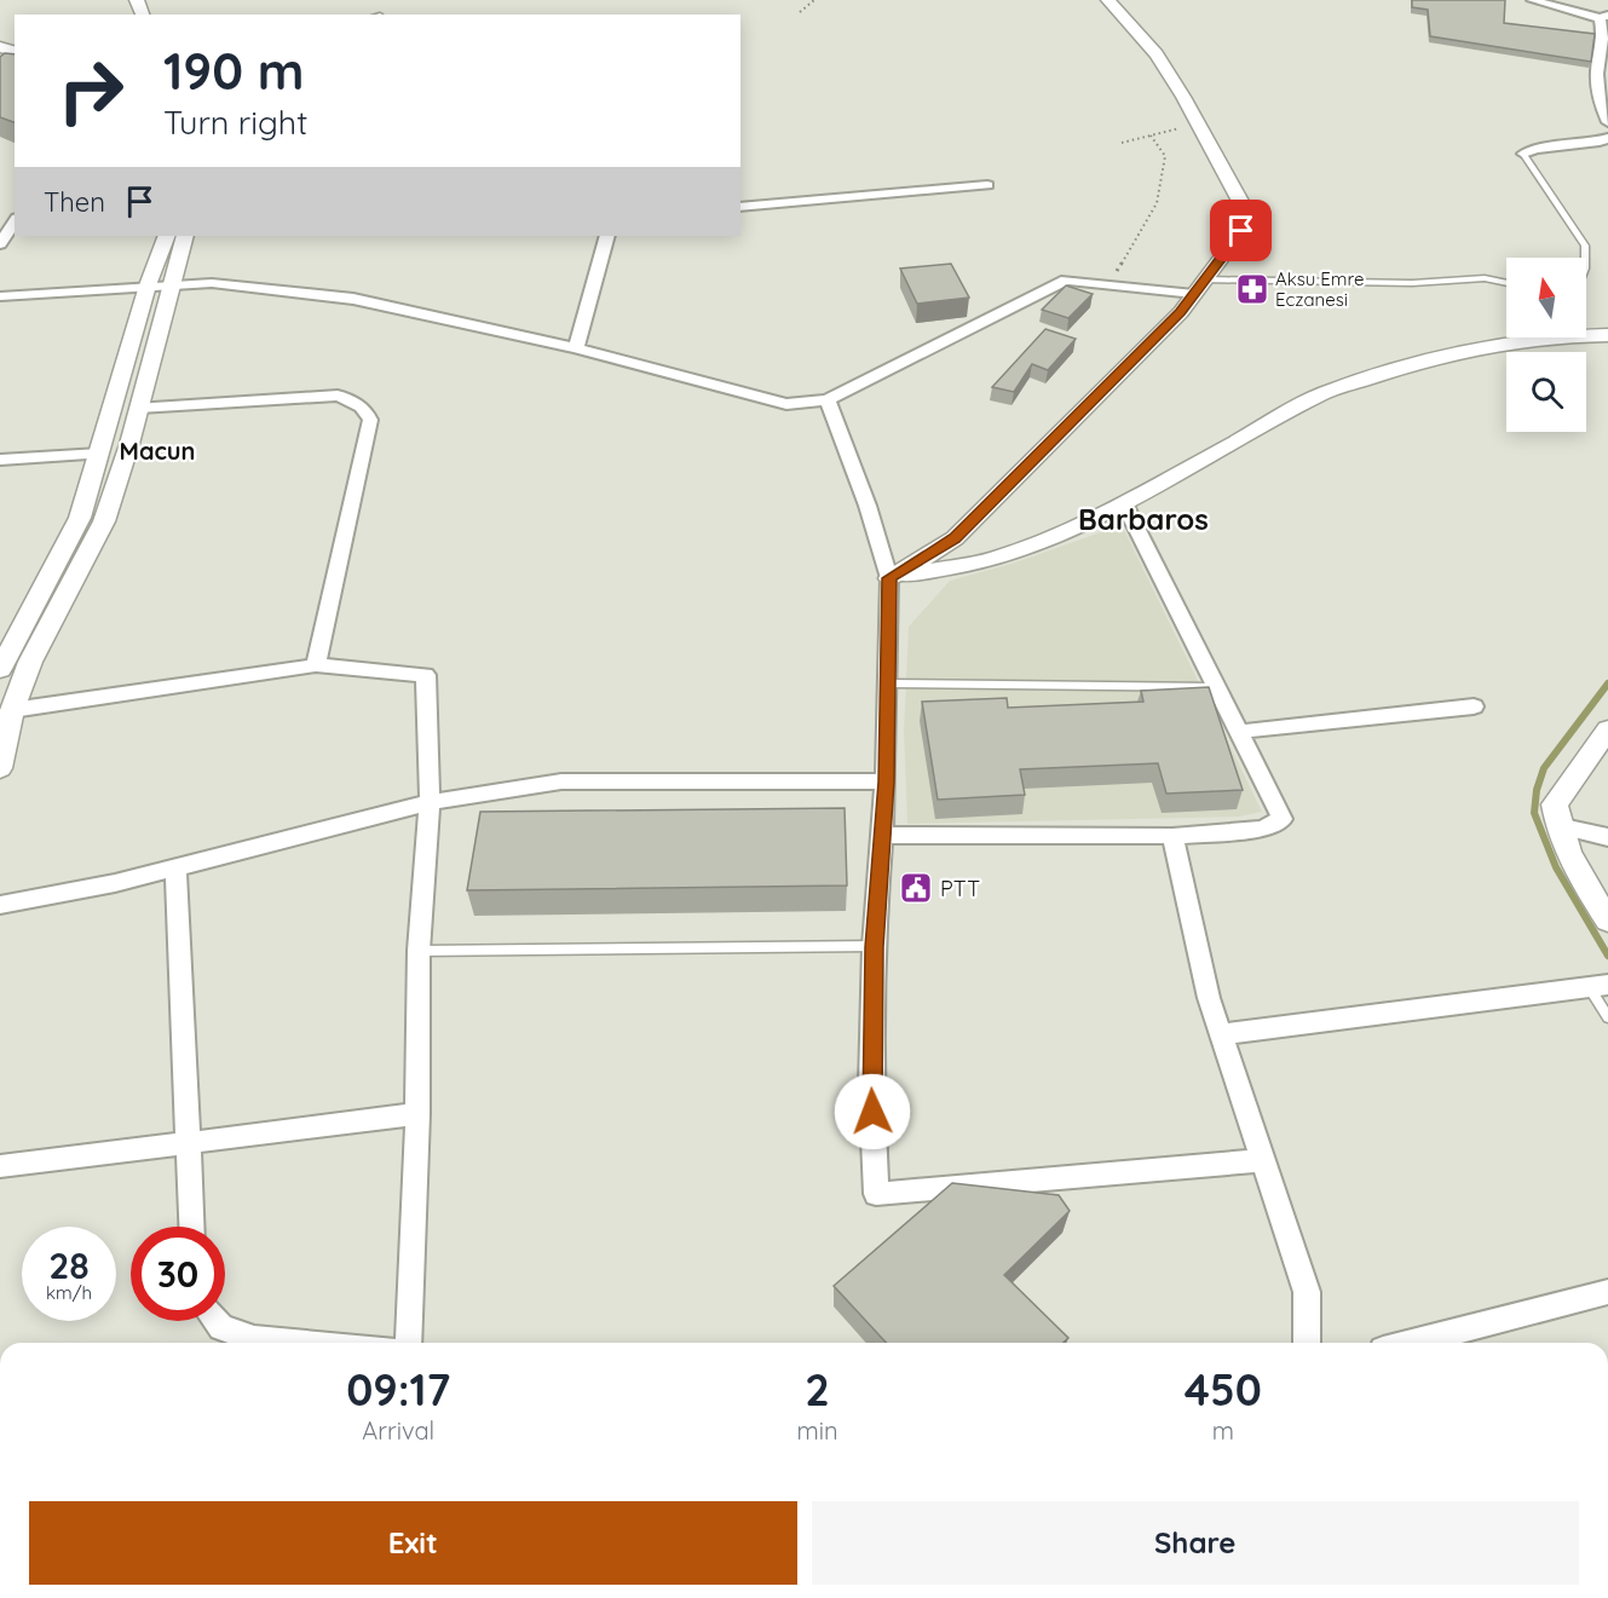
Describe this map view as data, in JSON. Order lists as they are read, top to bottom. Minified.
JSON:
{"districts":["Macun","Barbaros"],"places":{"pharmacy":["Aksu Emre Eczanesi"],"public building":["PTT"]},"north":"top","page":{"turn":["190 m","Turn right"],"then":"Then","speed":"28 km/h","limit":"30","eta":["09:17","Arrival","2","min","450","m"],"buttons":["Exit","Share"]}}
